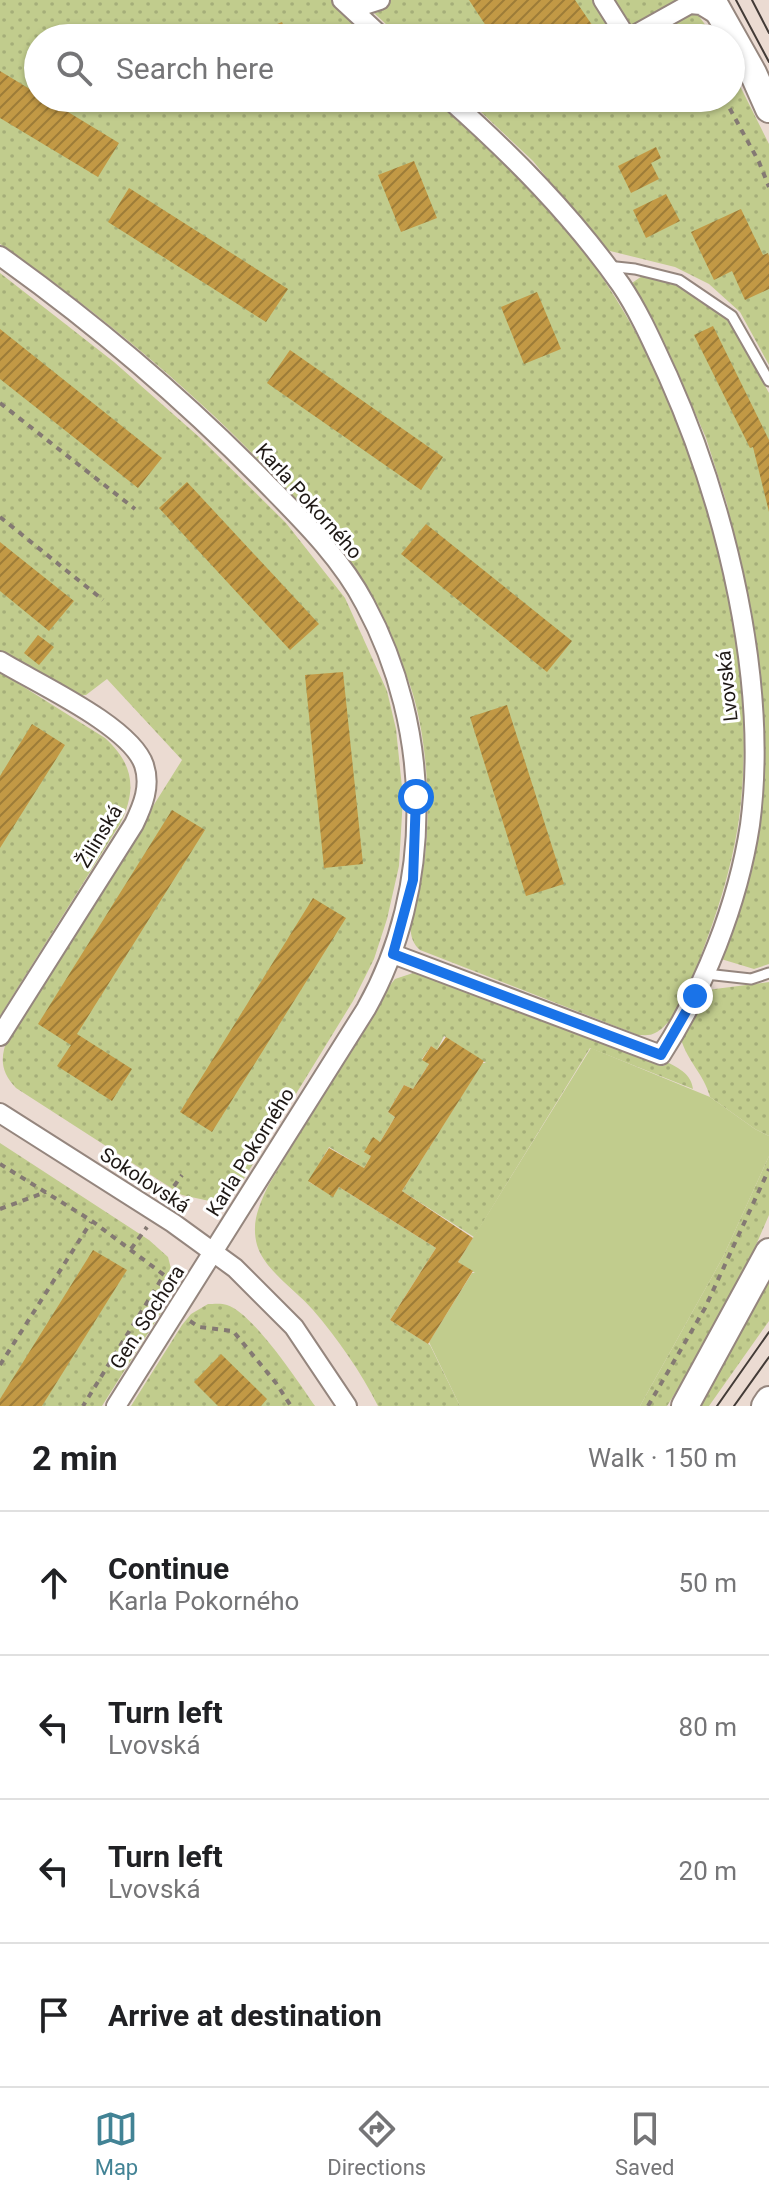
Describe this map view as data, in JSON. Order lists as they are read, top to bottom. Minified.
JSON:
{"streets":{"street":["Karla Pokorného","Lvovská","Žilinská","Sokolovská","Gen. Sochora"]},"crossings":[["Karla Pokorného","Lvovská"],["Karla Pokorného","Sokolovská"],["Karla Pokorného","Gen. Sochora"],["Sokolovská","Gen. Sochora"]],"page":{"search":"Search here","heading":["2 min","Walk · 150 m"],"list":[["Continue","Karla Pokorného","50 m"],["Turn left","Lvovská","80 m"],["Turn left","Lvovská","20 m"],"Arrive at destination"],"nav":["Map","Directions","Saved"]}}
